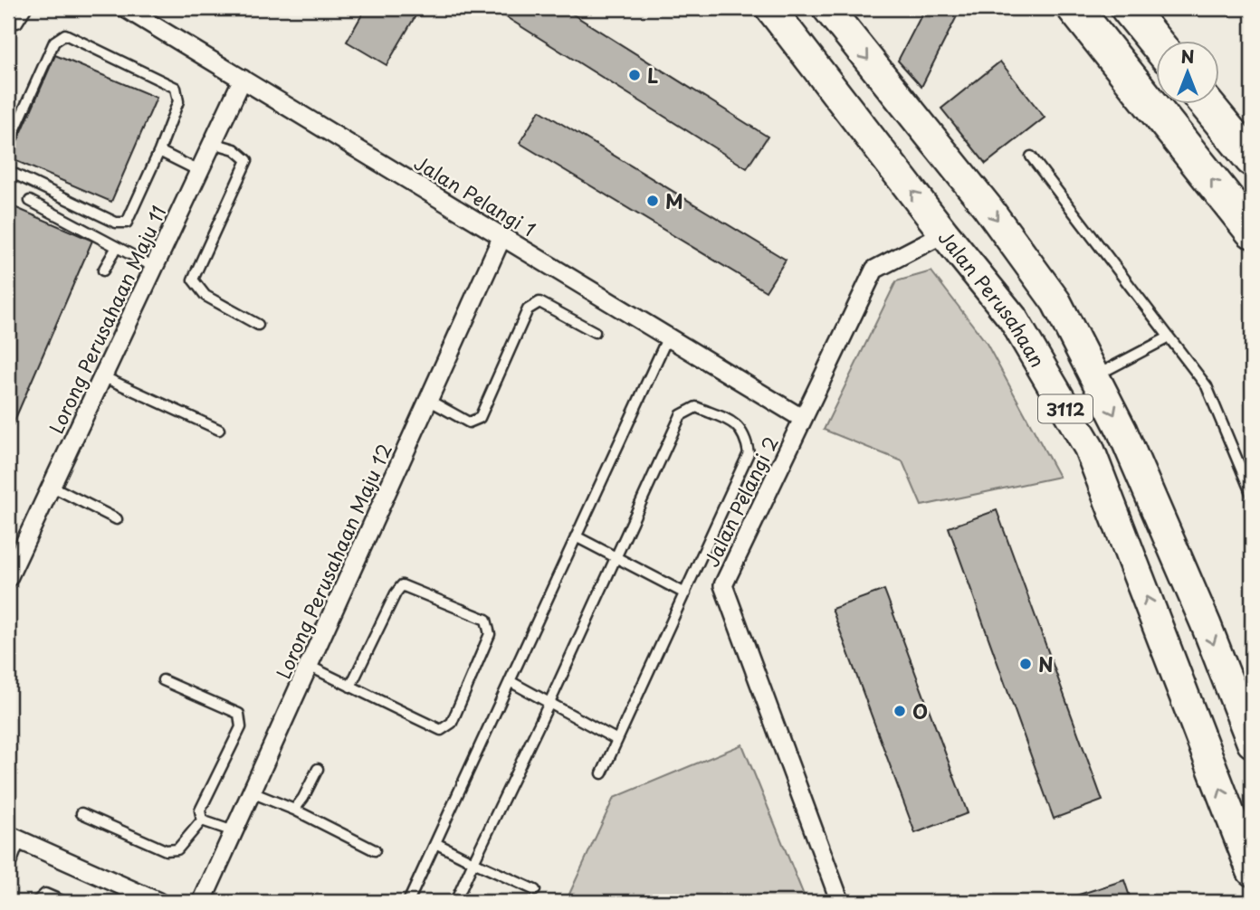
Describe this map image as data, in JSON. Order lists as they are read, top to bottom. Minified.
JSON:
{"streets":{"main road":["Jalan Perusahaan","3112"],"street":["Jalan Pelangi 1","Lorong Perusahaan Maju 11","Jalan Pelangi 2","Lorong Perusahaan Maju 12"]},"crossings":[["Jalan Pelangi 1","Lorong Perusahaan Maju 11"],["Jalan Pelangi 1","Jalan Pelangi 2"],["Jalan Pelangi 1","Lorong Perusahaan Maju 12"],["Jalan Perusahaan","Jalan Pelangi 2"]],"places":["L","M","N","O"],"north":"top"}
